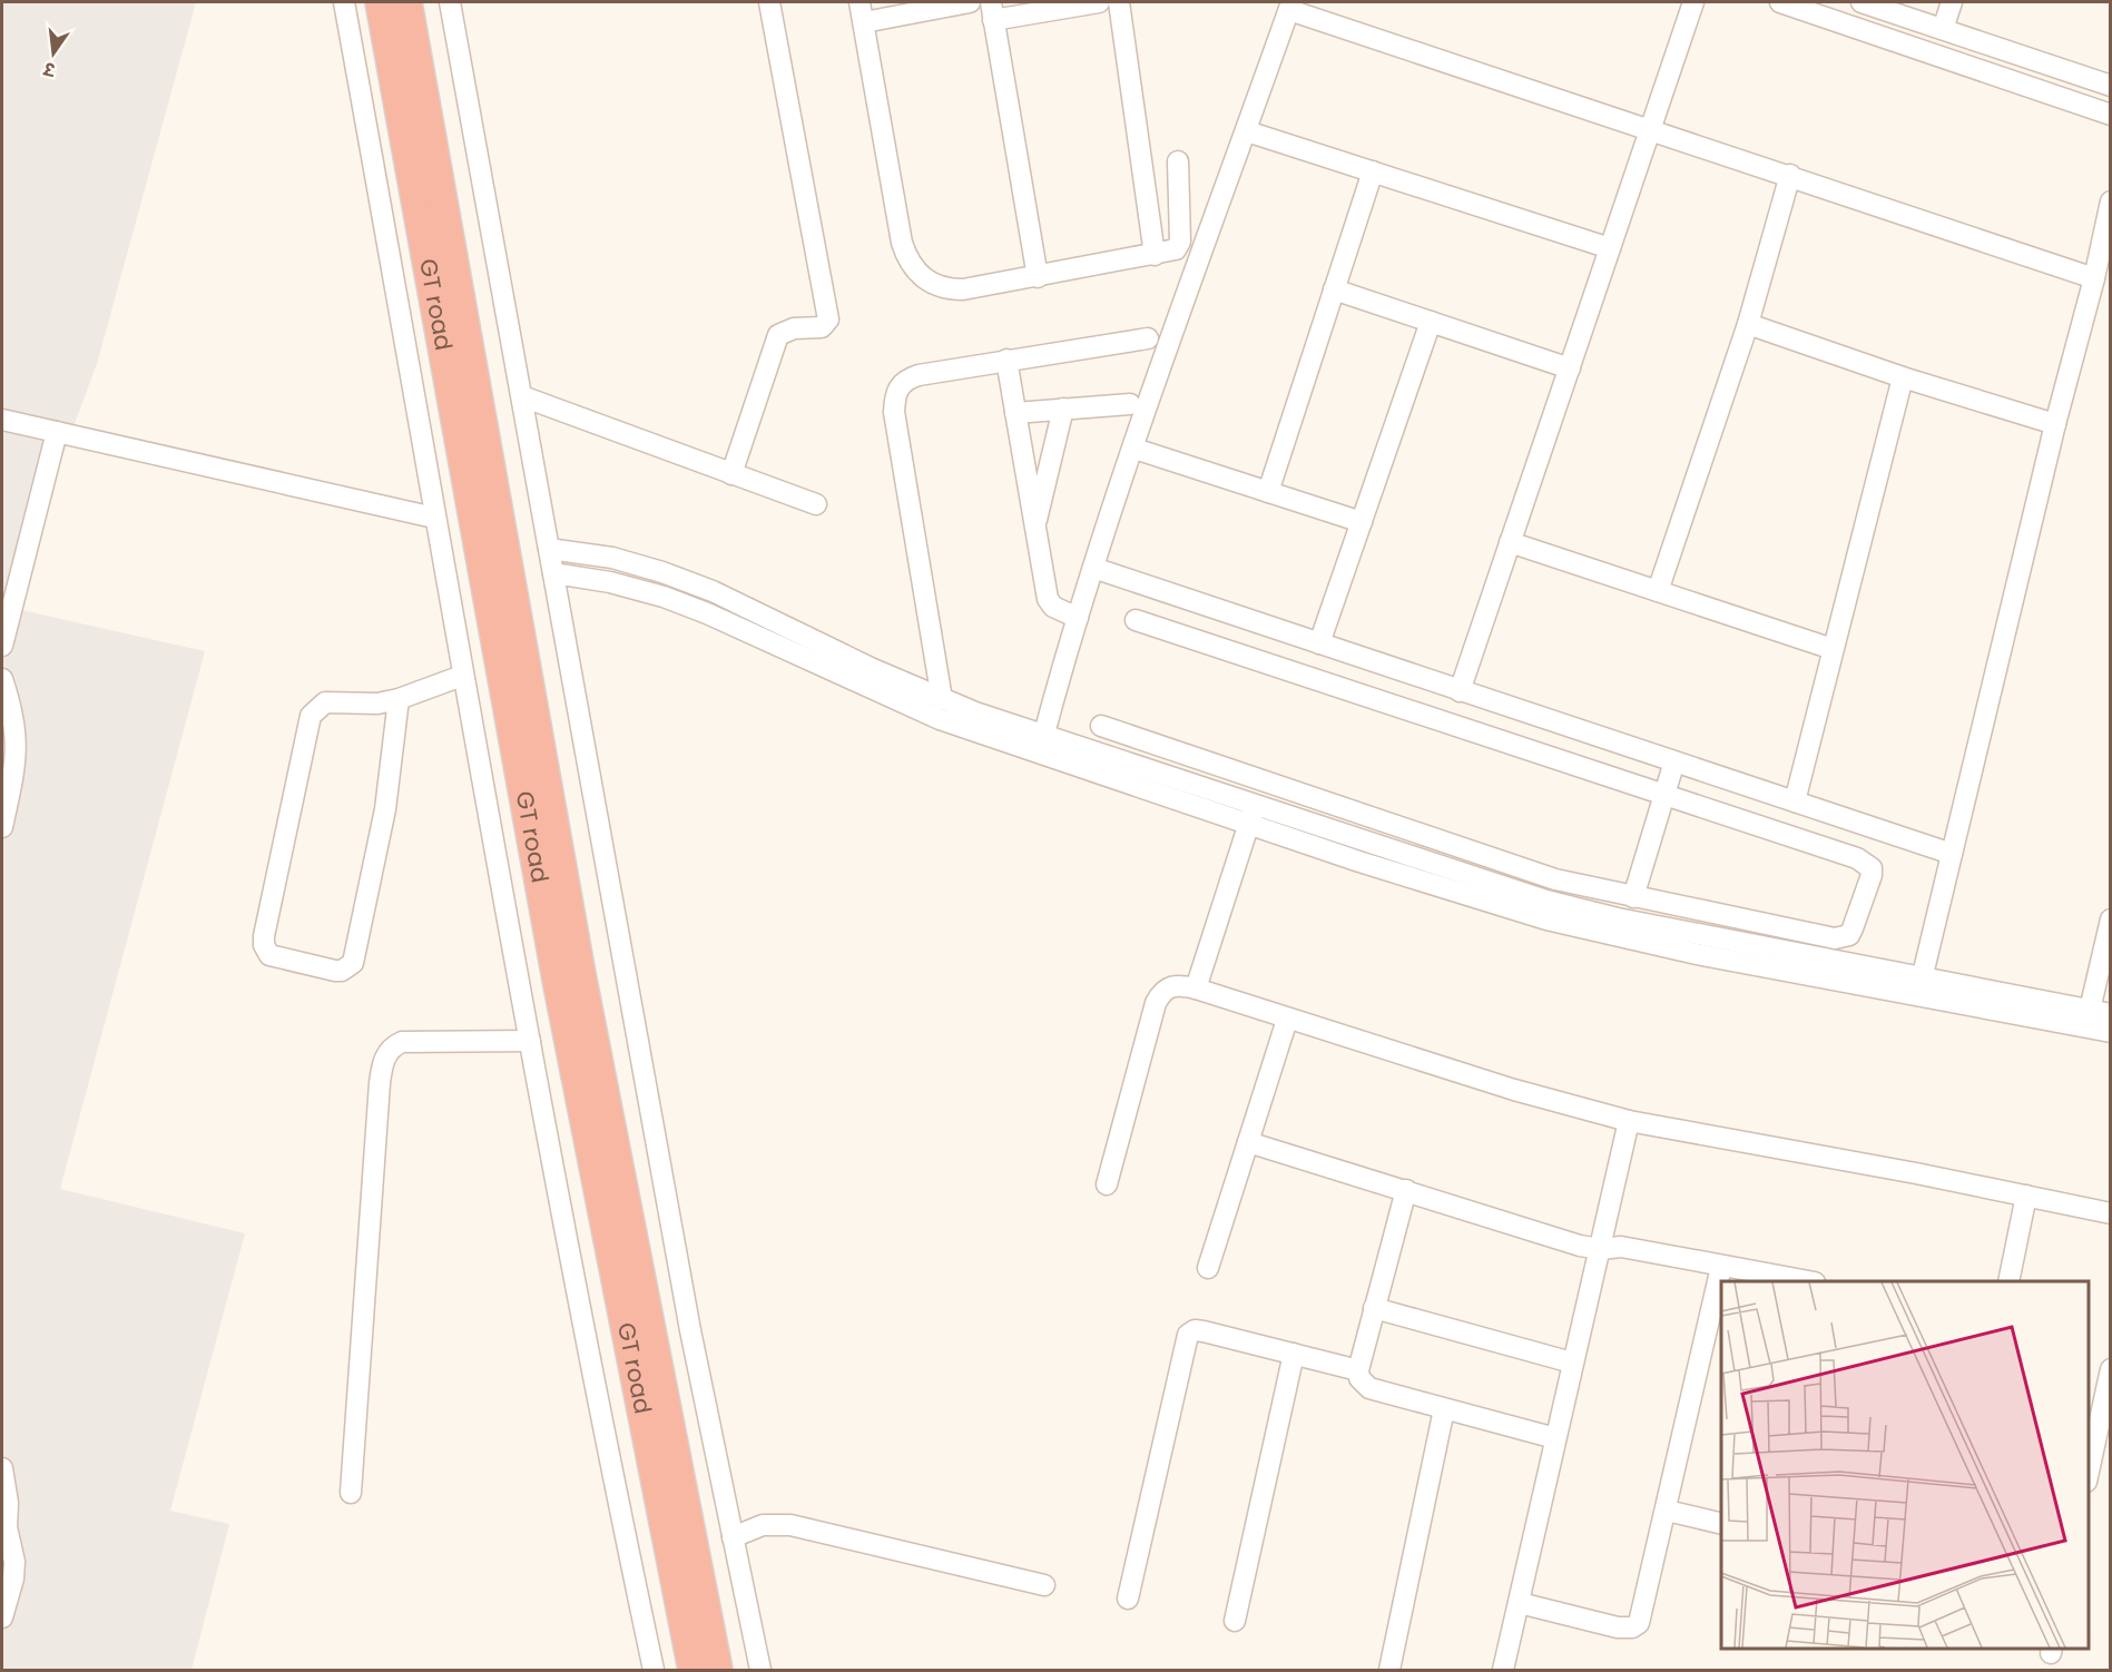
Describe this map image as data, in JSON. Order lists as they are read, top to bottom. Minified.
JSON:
{"streets":{"highway":["GT road"]},"north":"bottom"}
